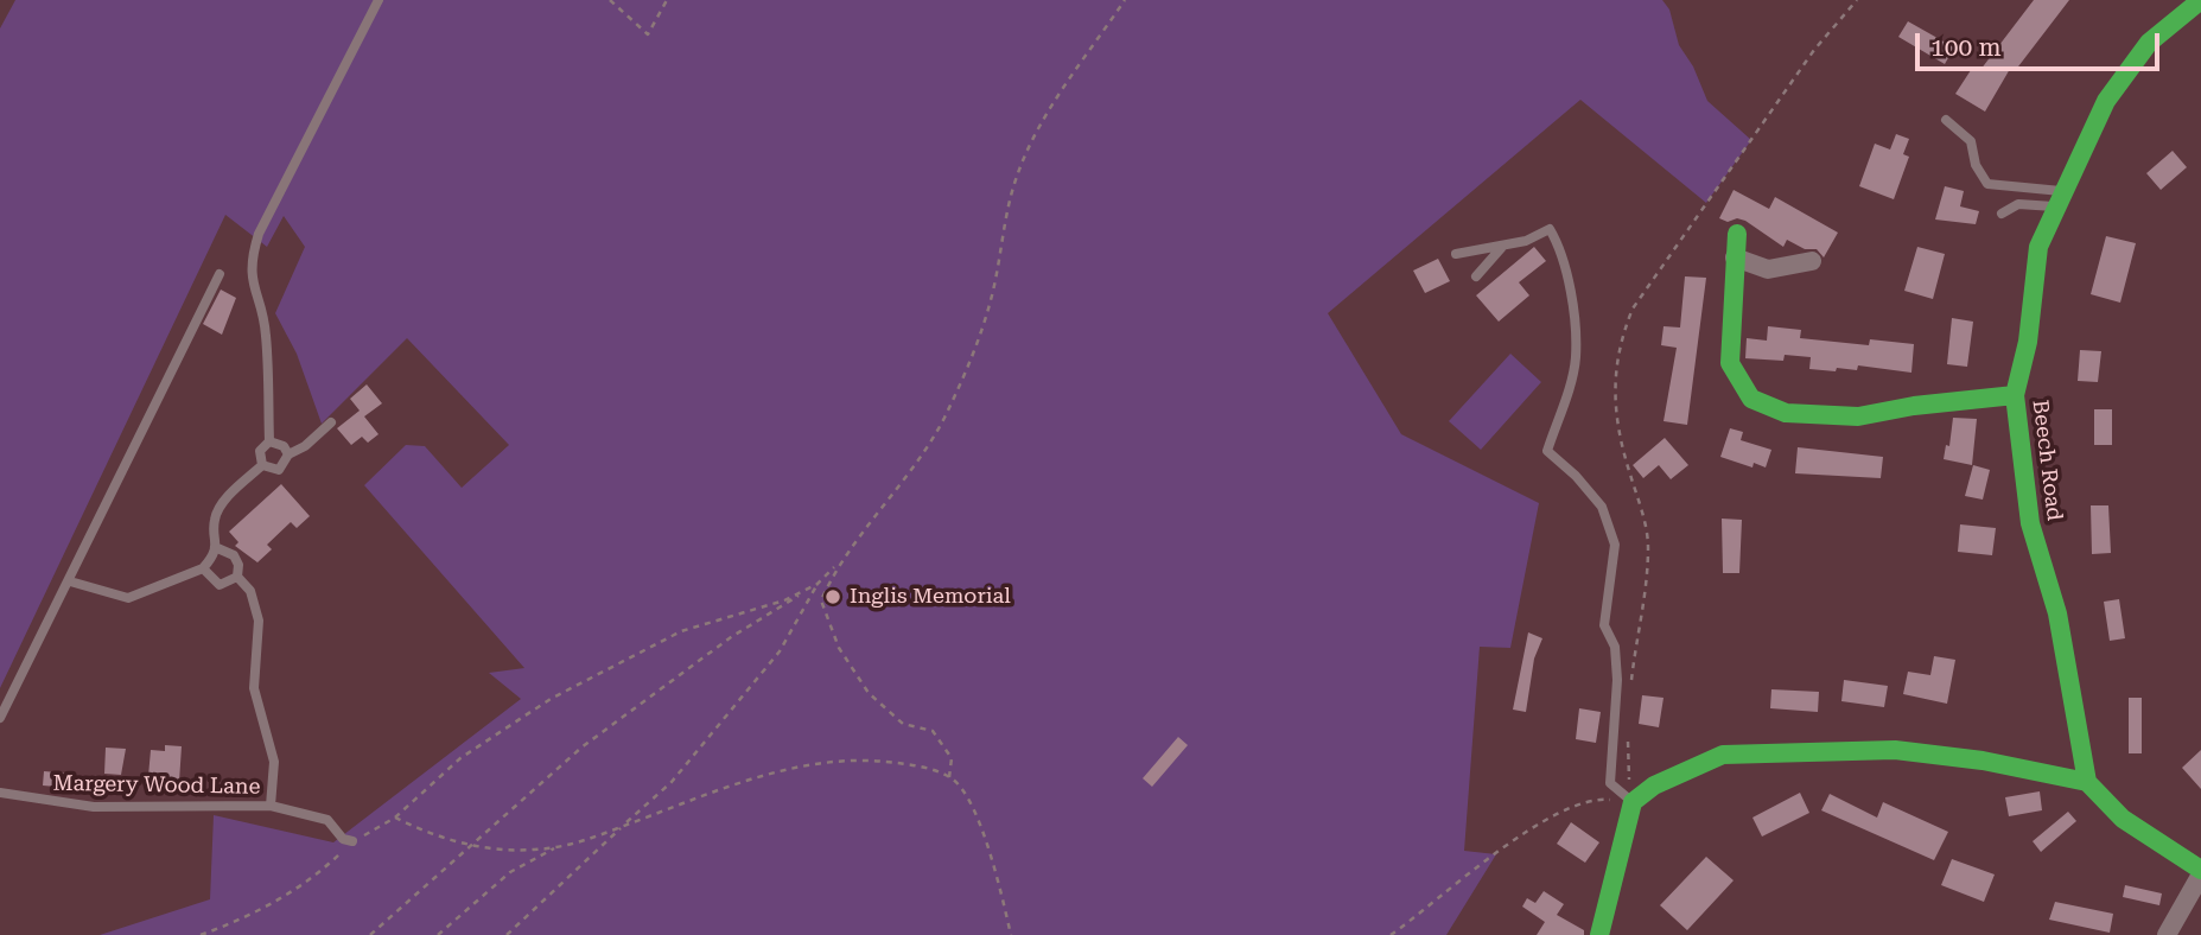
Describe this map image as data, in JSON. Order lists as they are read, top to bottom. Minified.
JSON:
{"streets":{"street":["Beech Road"],"lane":["Margery Wood Lane"]},"places":["Inglis Memorial"],"scale_bar":"100 m"}
